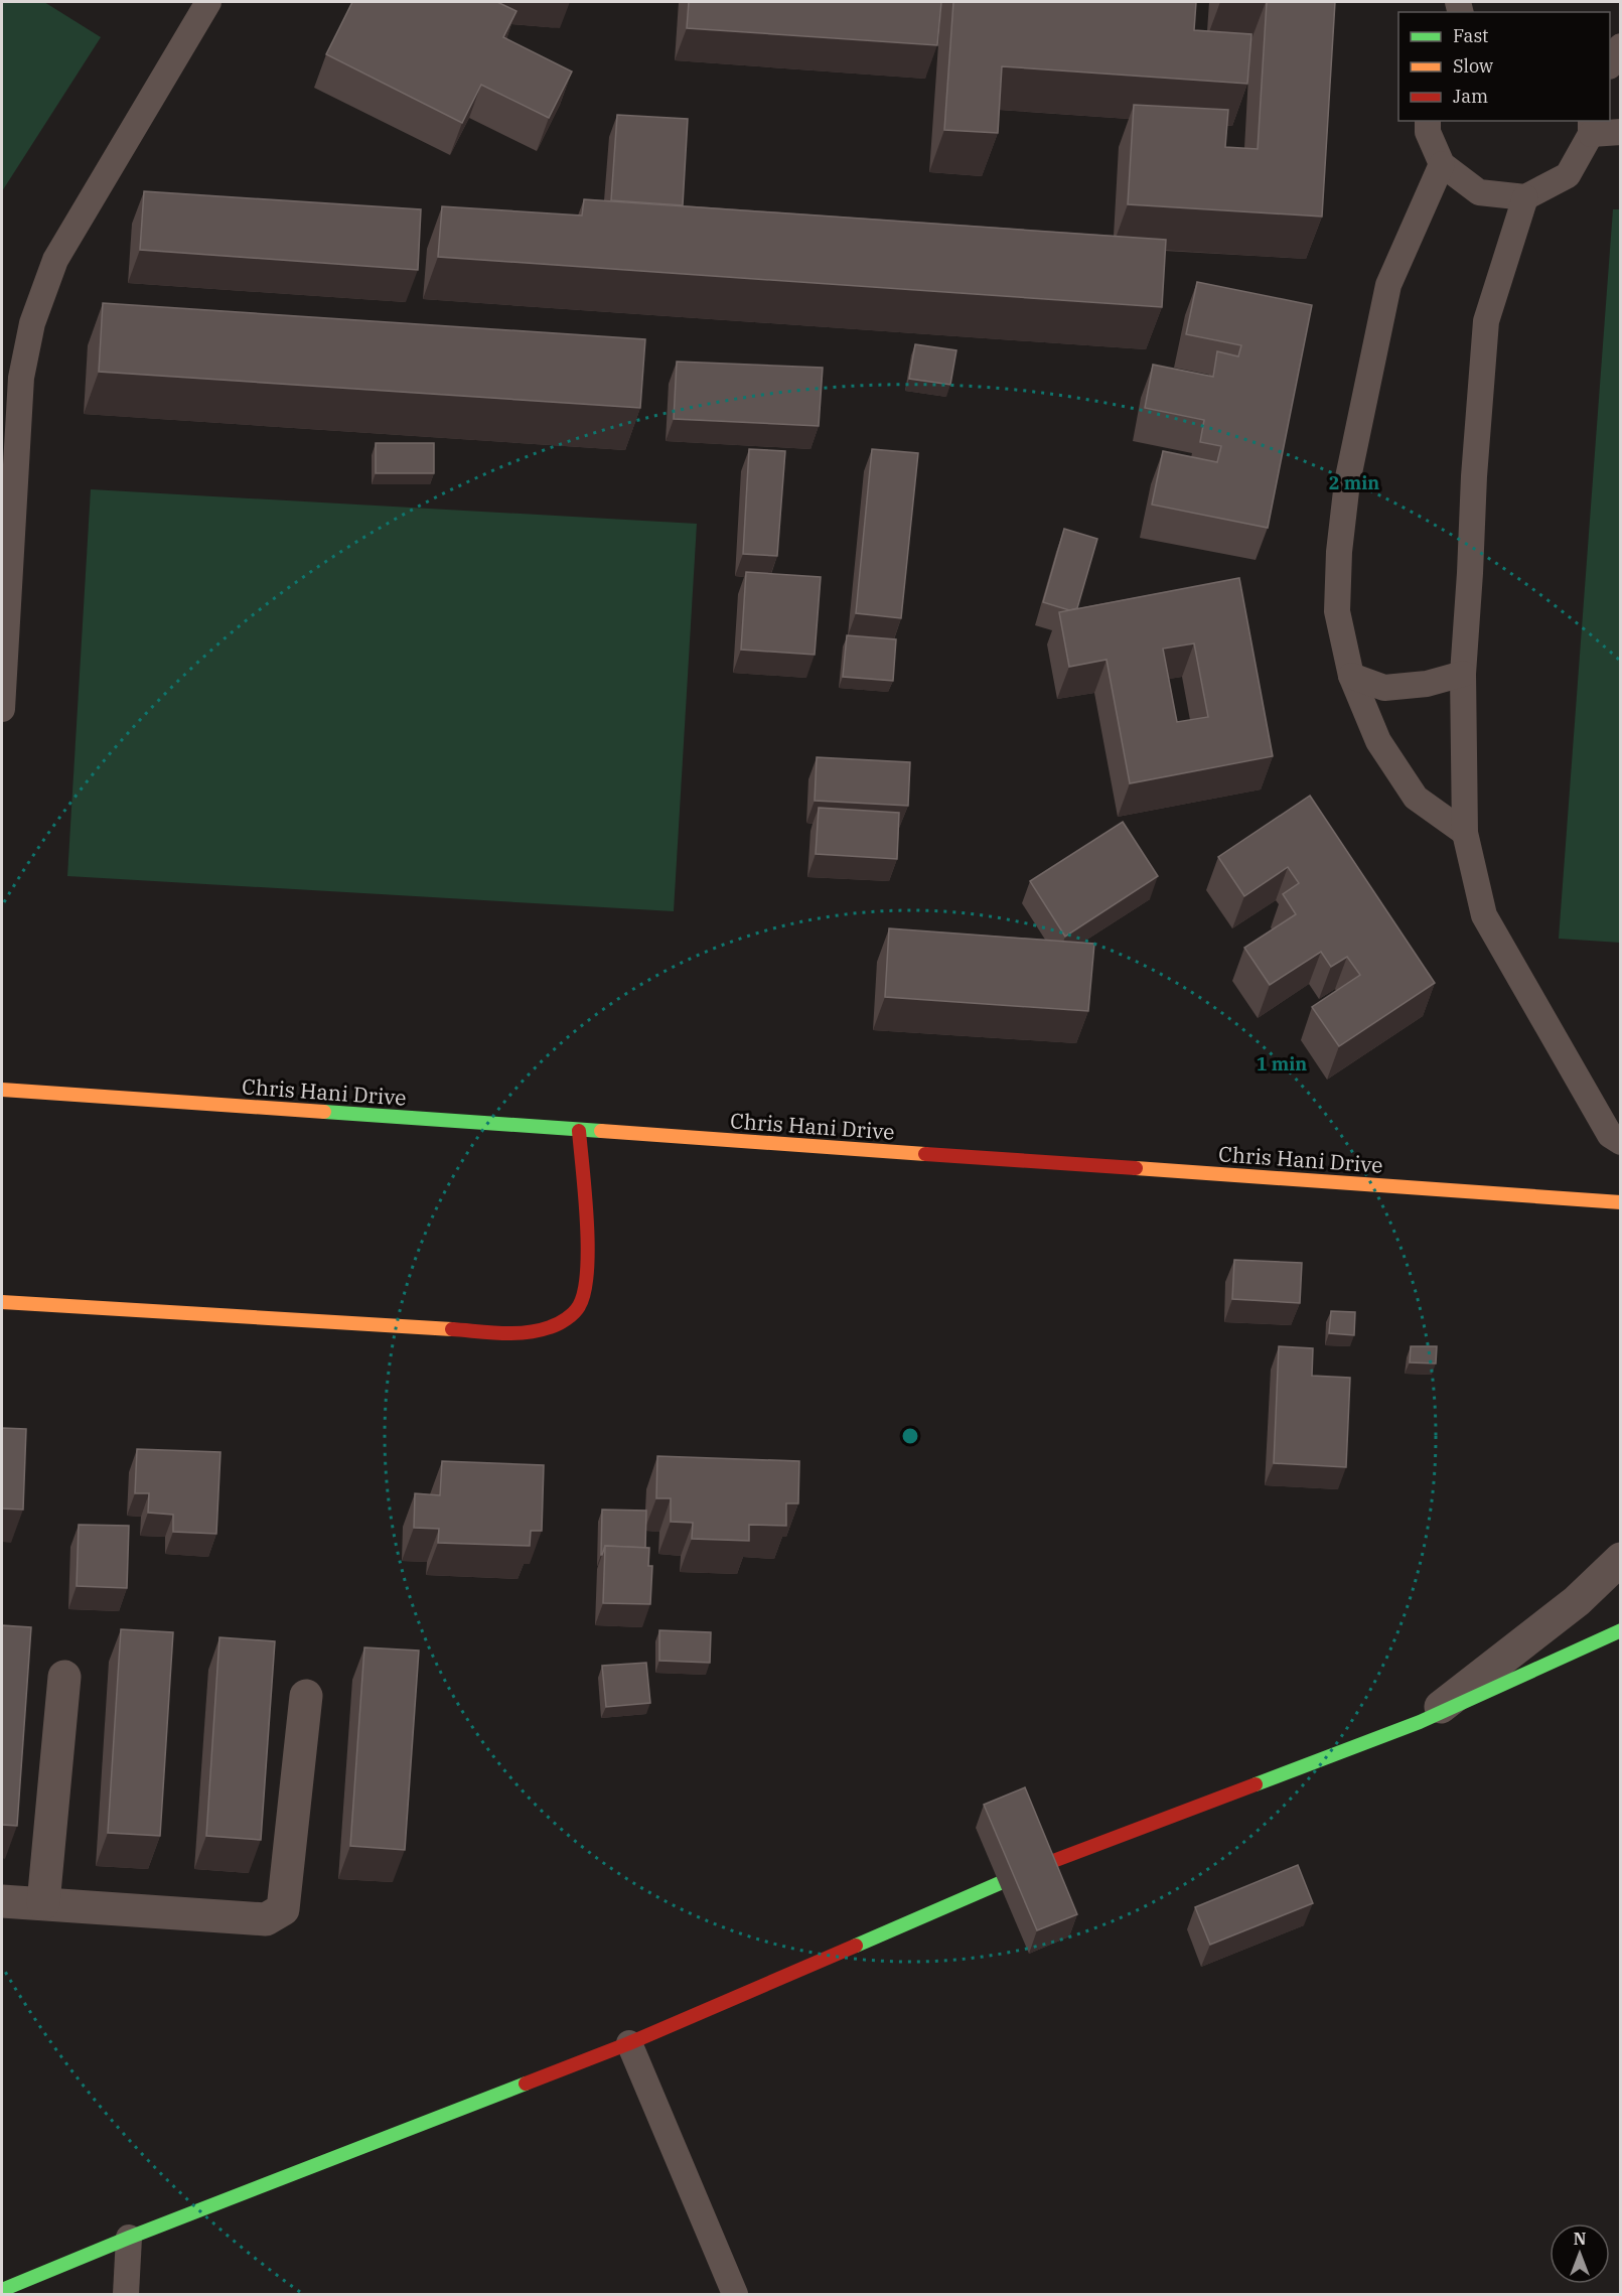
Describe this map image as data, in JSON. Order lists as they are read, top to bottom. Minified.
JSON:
{"streets":{"street":["Chris Hani Drive"]},"legend":["Fast","Slow","Jam"],"north":"top","rings":["2 min","1 min"]}
